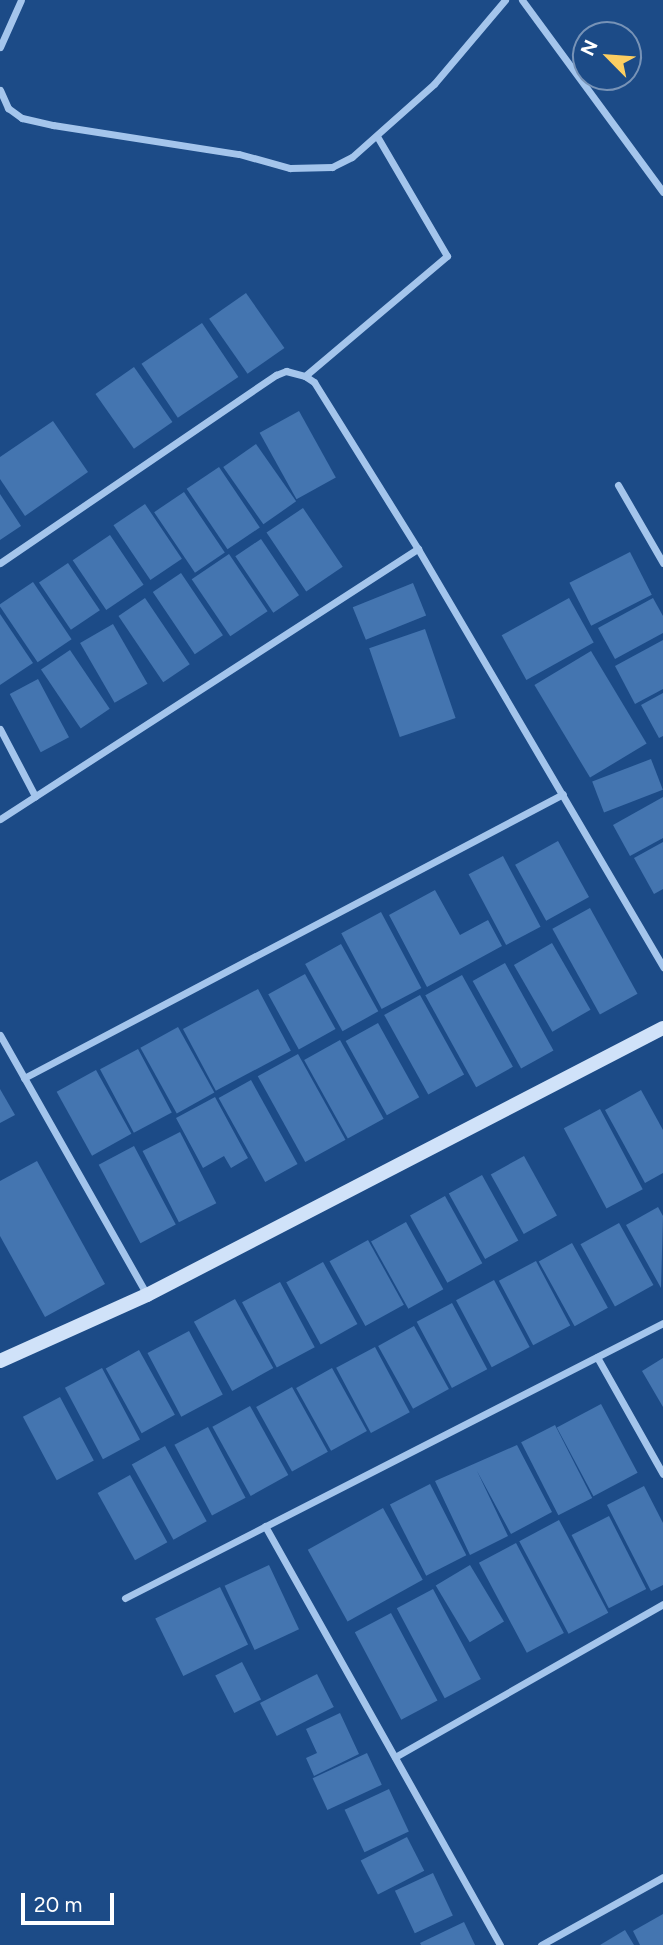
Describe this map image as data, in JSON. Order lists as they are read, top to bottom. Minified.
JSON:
{"scale_bar":"20 m","north":"top left"}
